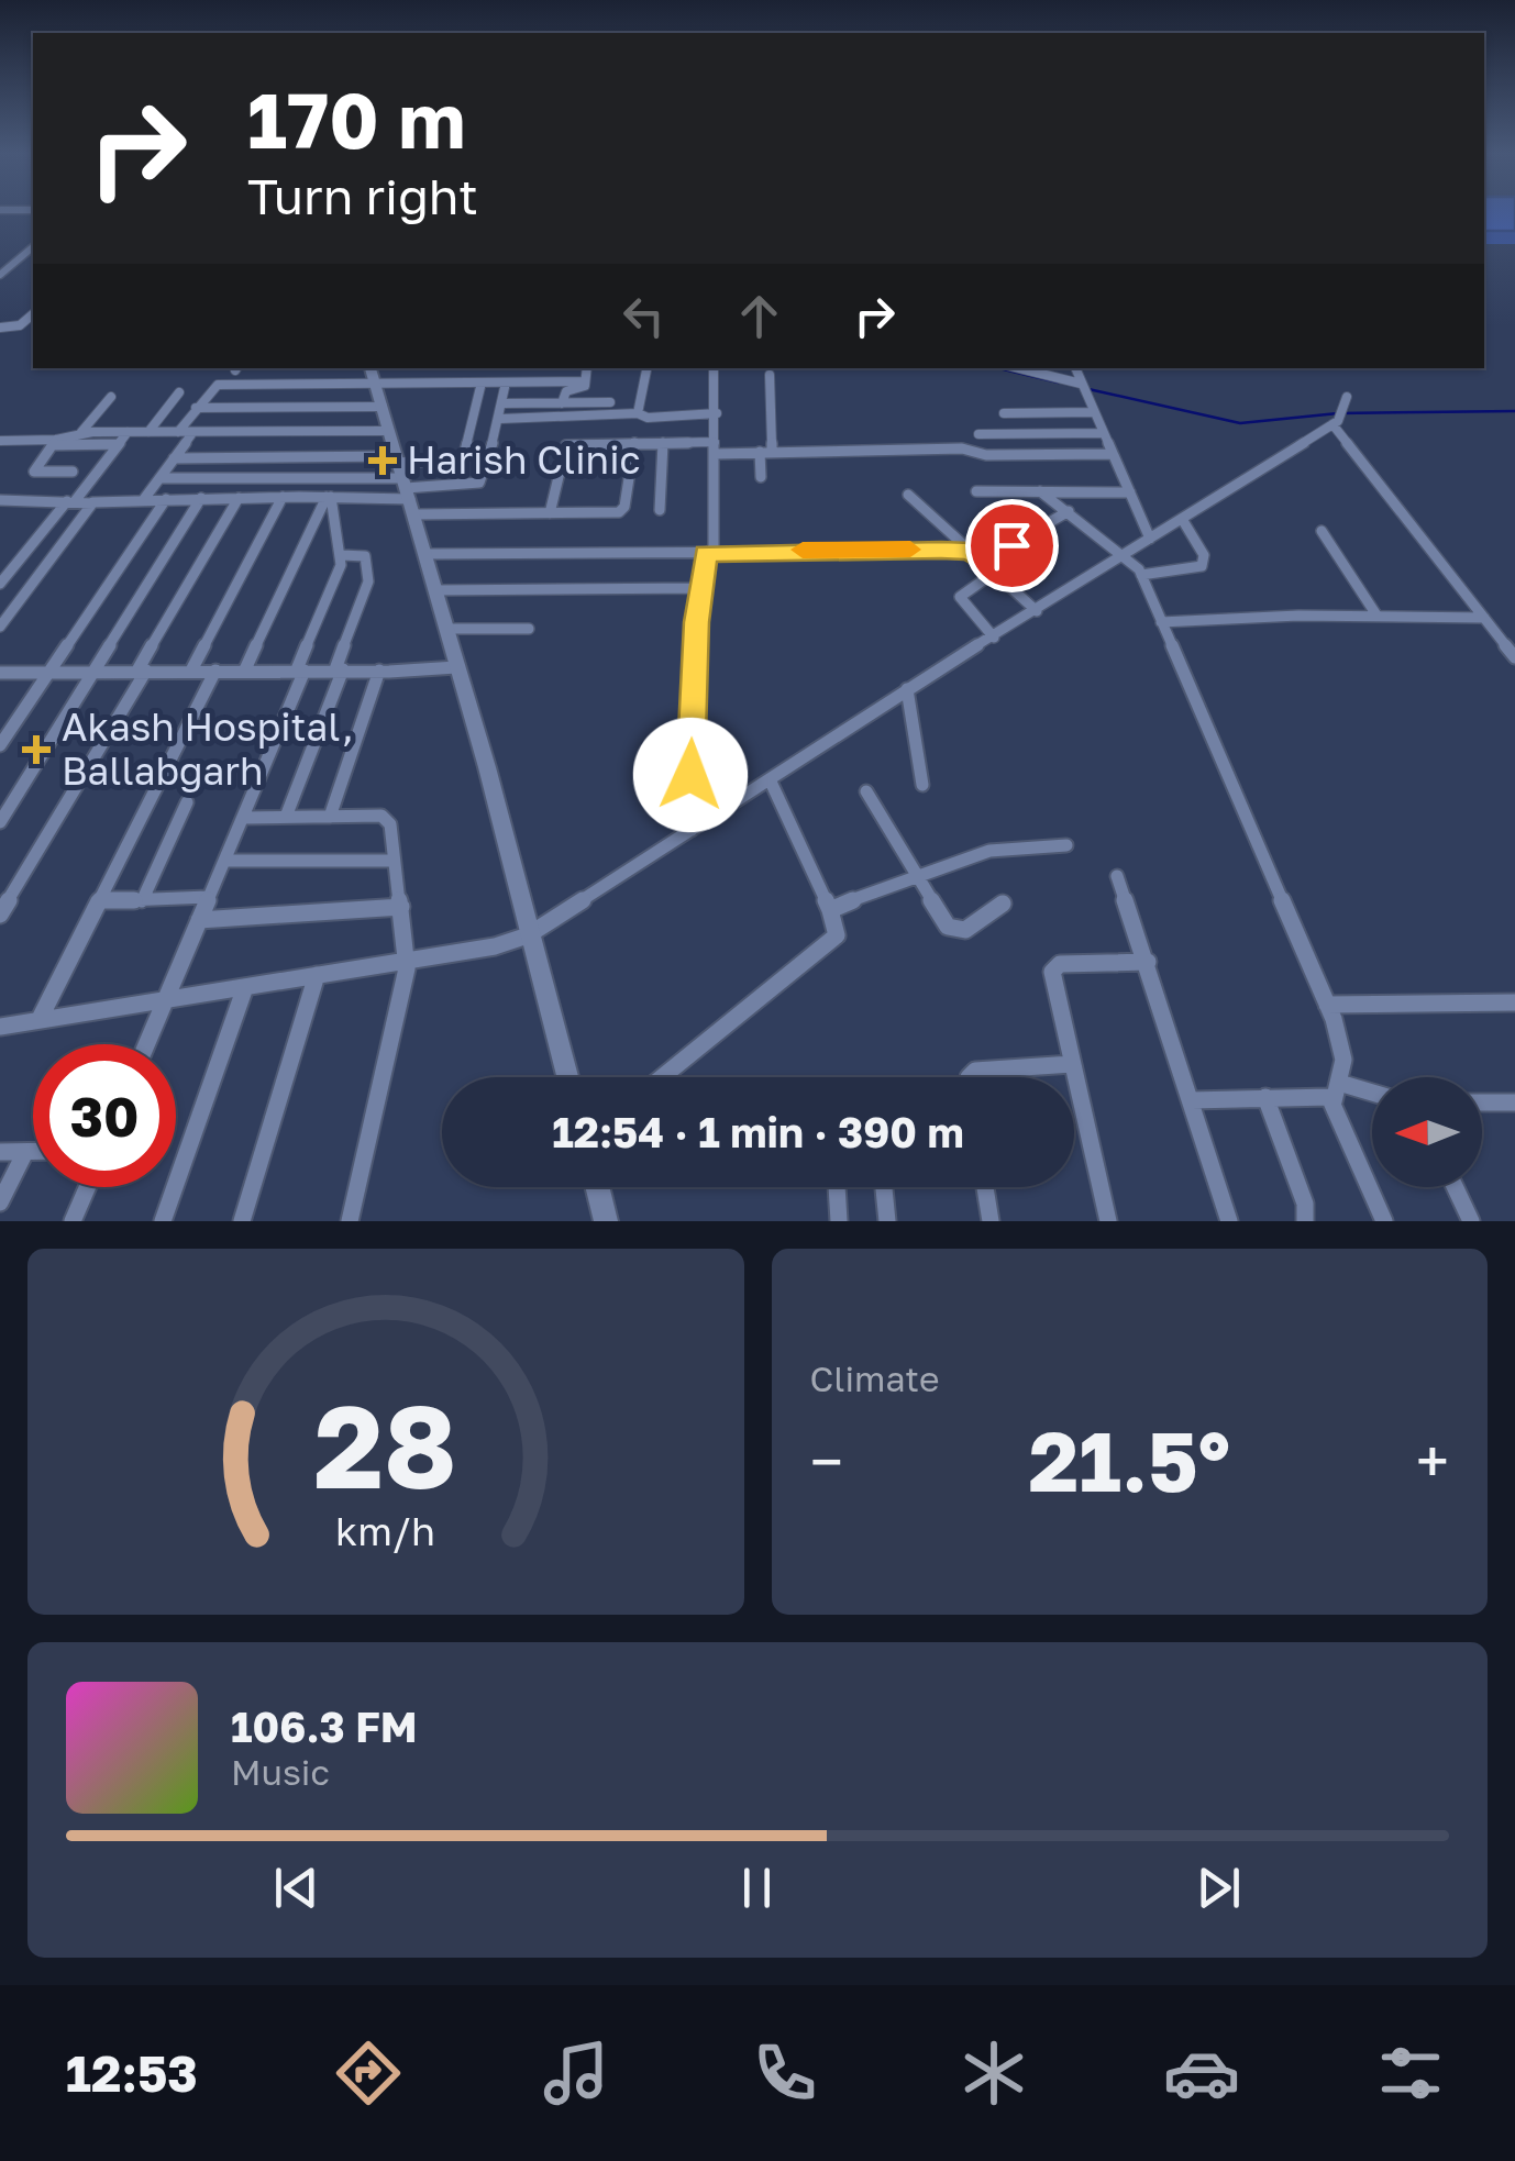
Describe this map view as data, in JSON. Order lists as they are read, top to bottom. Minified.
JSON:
{"places":{"health":["Harish Clinic","Akash Hospital, Ballabgarh"]},"north":"left","page":{"turn":["170 m","Turn right"],"limit":"30","trip":"12:54 · 1 min · 390 m","tile":"Climate","heat":["−","21.5°","+"],"song":["106.3 FM","Music"],"tabs":"12:53","gauge":["28","km/h"]}}
